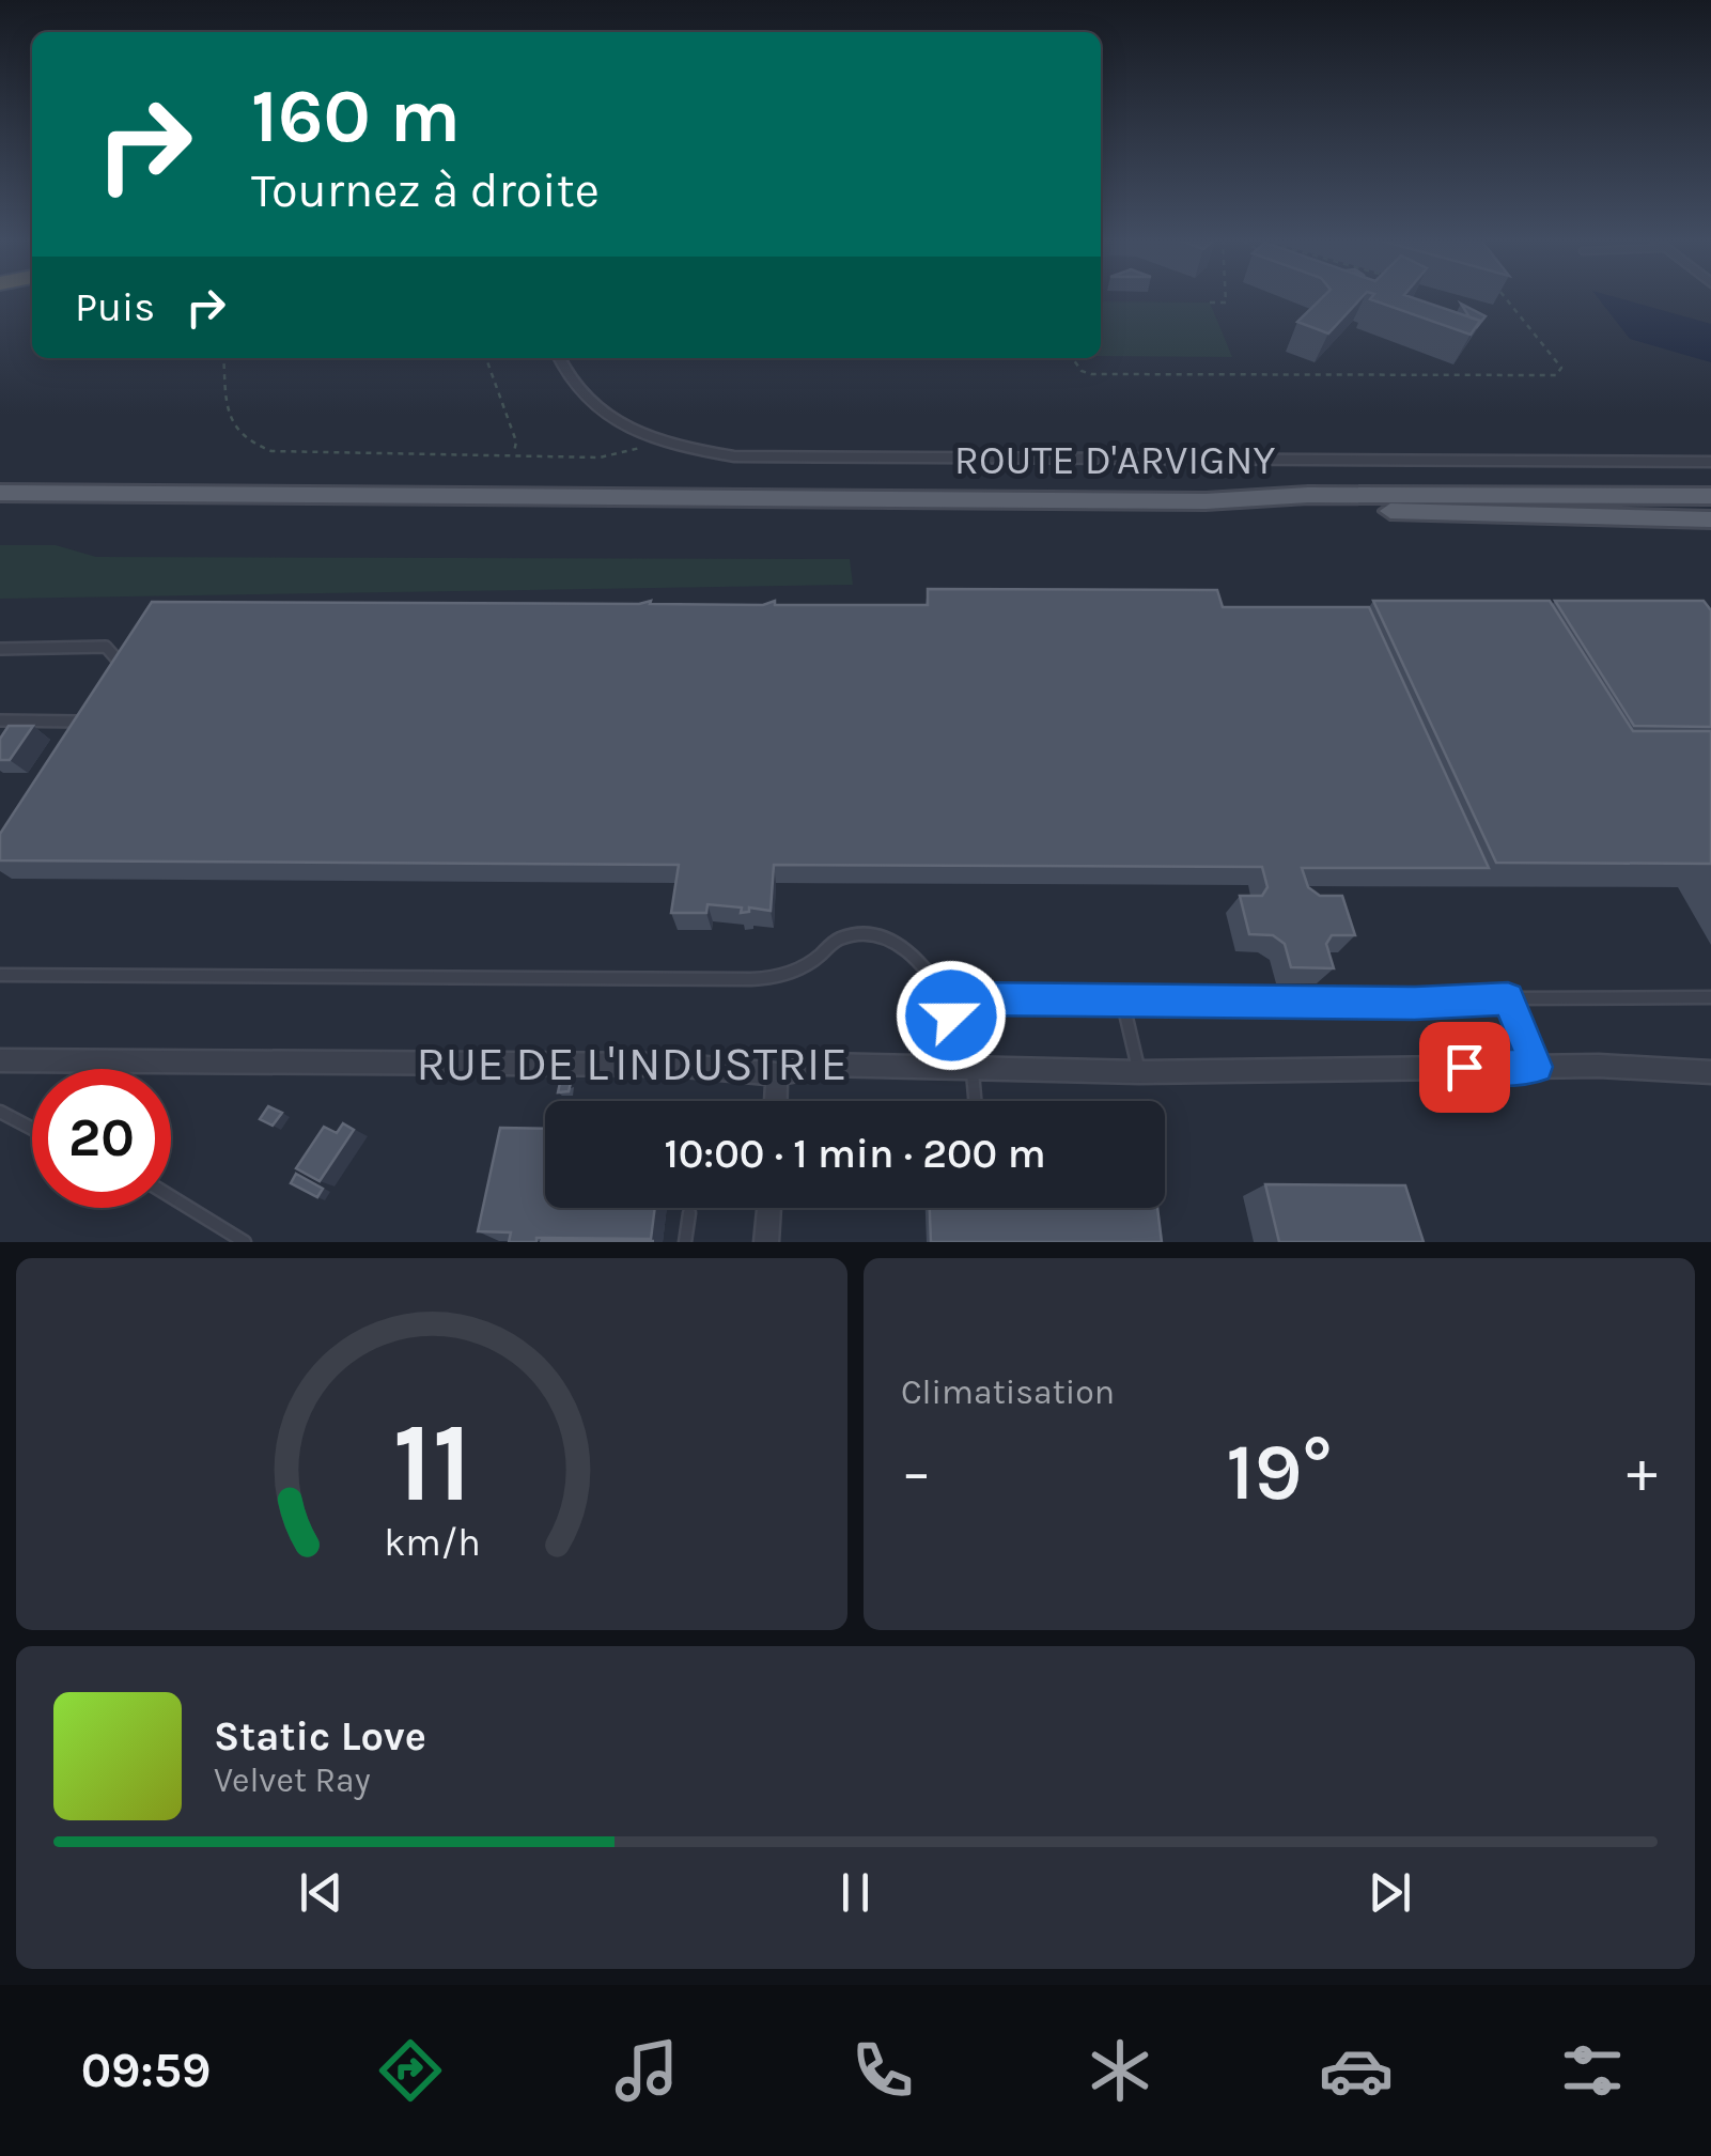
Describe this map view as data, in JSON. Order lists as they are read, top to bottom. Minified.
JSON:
{"streets":{"street":["ROUTE D'ARVIGNY","RUE DE L'INDUSTRIE"]},"page":{"turn":["160 m","Tournez à droite"],"then":"Puis","limit":"20","trip":"10:00 · 1 min · 200 m","tile":"Climatisation","heat":["−","19°","+"],"song":["Static Love","Velvet Ray"],"tabs":"09:59","gauge":["11","km/h"]}}
